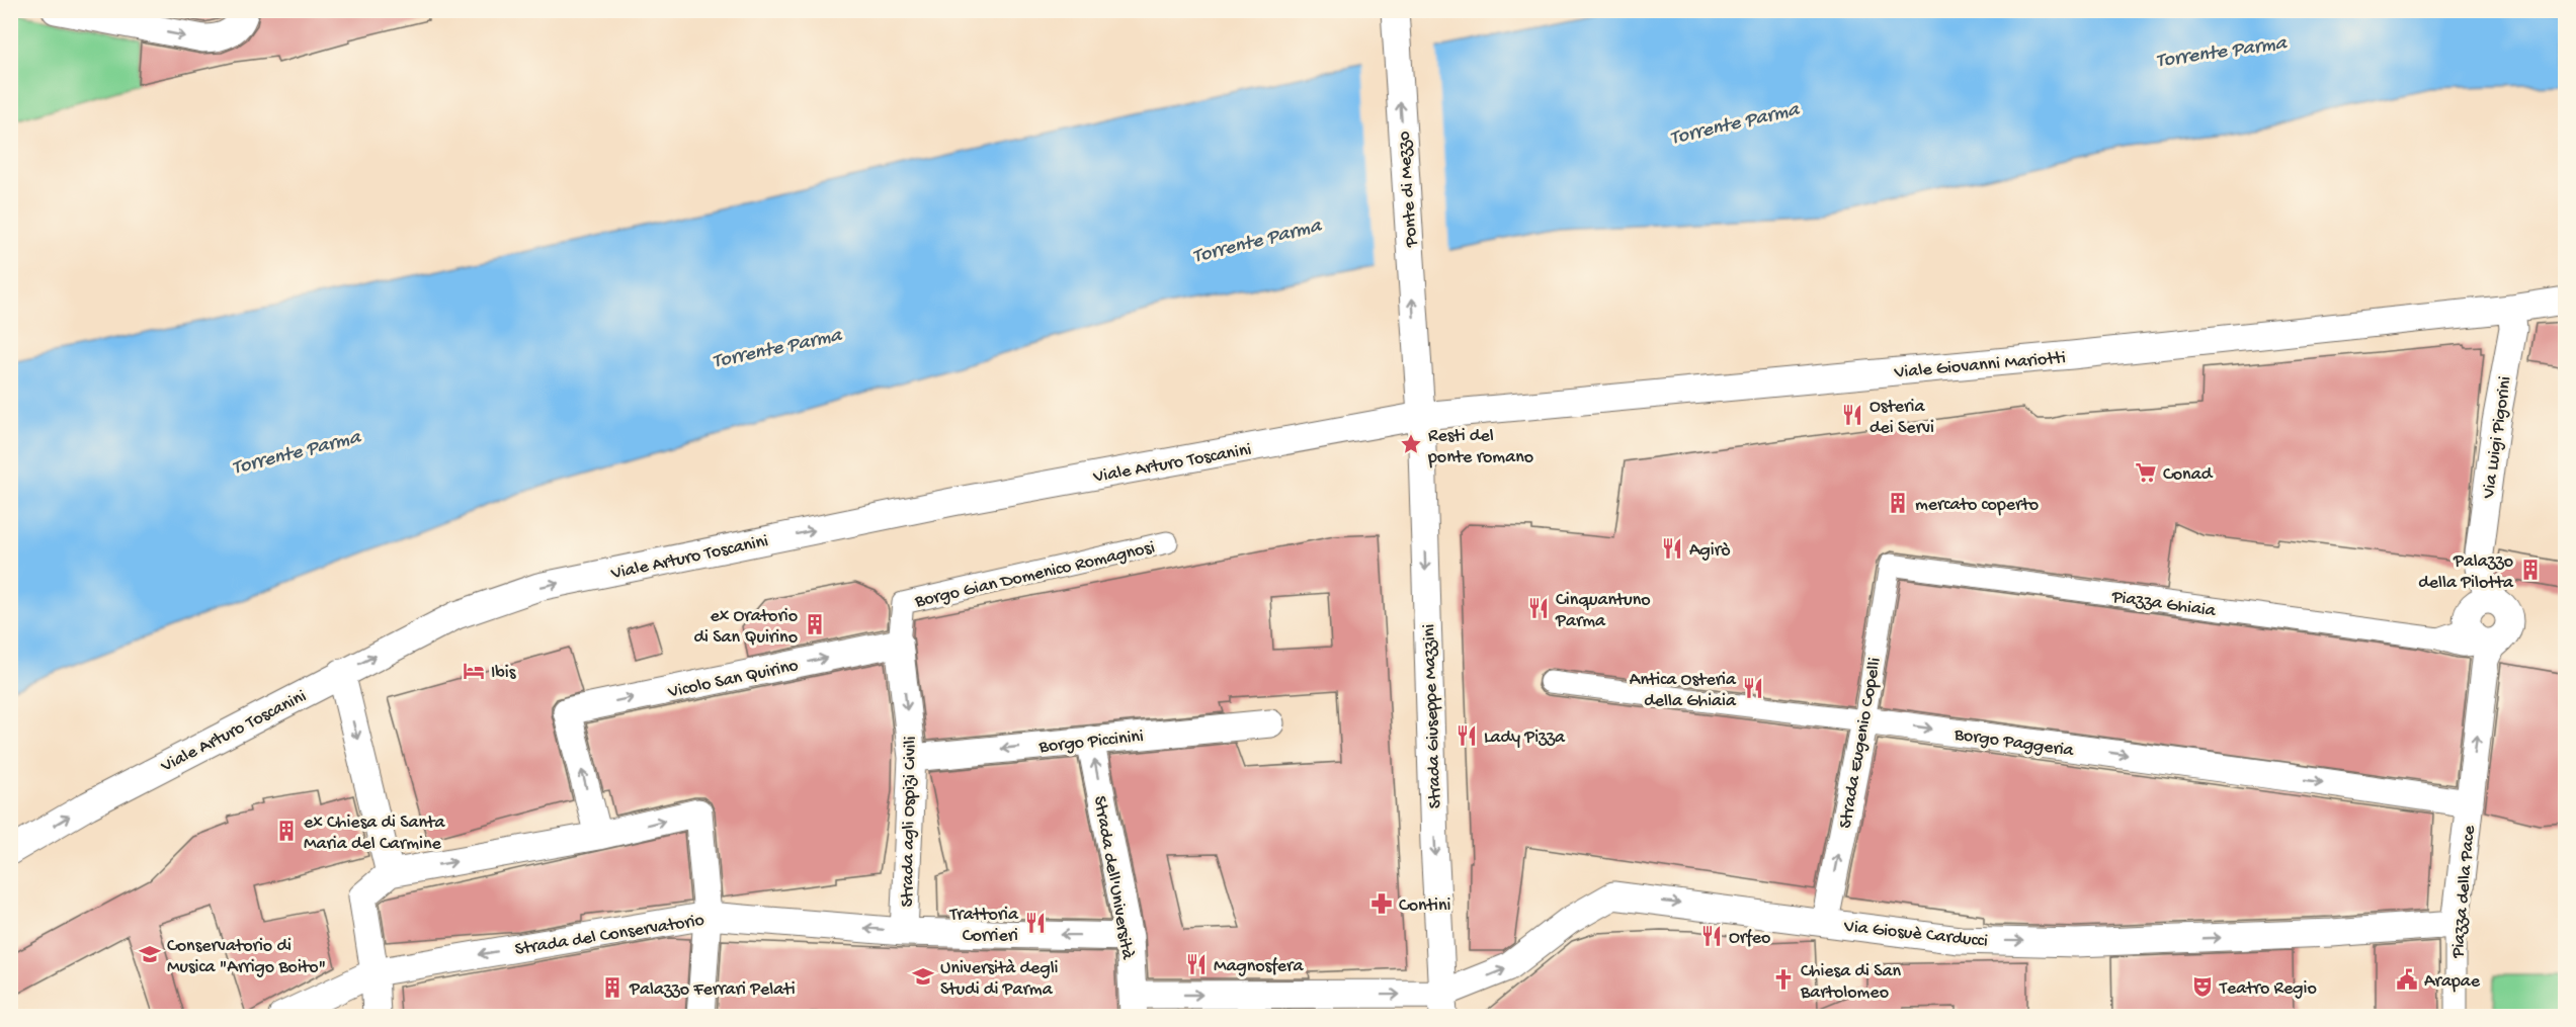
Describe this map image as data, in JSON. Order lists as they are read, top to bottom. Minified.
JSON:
{"streets":{"street":["Ponte di Mezzo","Viale Giovanni Mariotti","Via Luigi Pigorini","Viale Arturo Toscanini","Borgo Gian Domenico Romagnosi","Piazza Ghiaia","Vicolo San Quirino","Strada Giuseppe Mazzini","Borgo Piccinini","Borgo Paggeria","Strada Eugenio Copelli","Strada agli Ospizi Civili","Strada dell'Università","Piazza della Pace","Via Giosuè Carducci","Strada del Conservatorio"]},"crossings":[["Ponte di Mezzo","Viale Giovanni Mariotti"],["Ponte di Mezzo","Viale Arturo Toscanini"],["Ponte di Mezzo","Strada Giuseppe Mazzini"],["Viale Giovanni Mariotti","Via Luigi Pigorini"],["Viale Giovanni Mariotti","Viale Arturo Toscanini"],["Viale Giovanni Mariotti","Strada Giuseppe Mazzini"],["Via Luigi Pigorini","Piazza Ghiaia"],["Via Luigi Pigorini","Piazza della Pace"],["Viale Arturo Toscanini","Strada Giuseppe Mazzini"],["Borgo Gian Domenico Romagnosi","Strada agli Ospizi Civili"],["Piazza Ghiaia","Strada Eugenio Copelli"],["Piazza Ghiaia","Piazza della Pace"],["Vicolo San Quirino","Strada agli Ospizi Civili"],["Strada Giuseppe Mazzini","Via Giosuè Carducci"],["Borgo Piccinini","Strada agli Ospizi Civili"],["Borgo Piccinini","Strada dell'Università"],["Borgo Paggeria","Strada Eugenio Copelli"],["Borgo Paggeria","Piazza della Pace"],["Strada Eugenio Copelli","Via Giosuè Carducci"],["Strada agli Ospizi Civili","Strada del Conservatorio"],["Strada dell'Università","Strada del Conservatorio"],["Piazza della Pace","Via Giosuè Carducci"]],"one_way":["Ponte di Mezzo","Viale Arturo Toscanini","Strada Giuseppe Mazzini","Borgo Piccinini","Borgo Paggeria","Strada Eugenio Copelli","Strada agli Ospizi Civili","Strada dell'Università","Piazza della Pace","Via Giosuè Carducci","Strada del Conservatorio"],"water":["Torrente Parma"],"places":{"restaurant":["Osteria dei Servi","Agirò","Cinquantuno Parma","Antica Osteria della Ghiaia","Lady Pizza","Trattoria Corrieri","Orfeo","Magnosfera"],"place":["Resti del ponte romano"],"supermarket":["Conad"],"building":["mercato coperto","Palazzo della Pilotta","ex Oratorio di San Quirino","ex Chiesa di Santa Maria del Carmine","Palazzo Ferrari Pelati"],"hotel":["Ibis"],"pharmacy":["Contini"],"school or university":["Conservatorio di Musica \"Arrigo Boito\"","Università degli Studi di Parma"],"church":["Chiesa di San Bartolomeo"],"public building":["Arapae"],"theatre":["Teatro Regio"]}}
